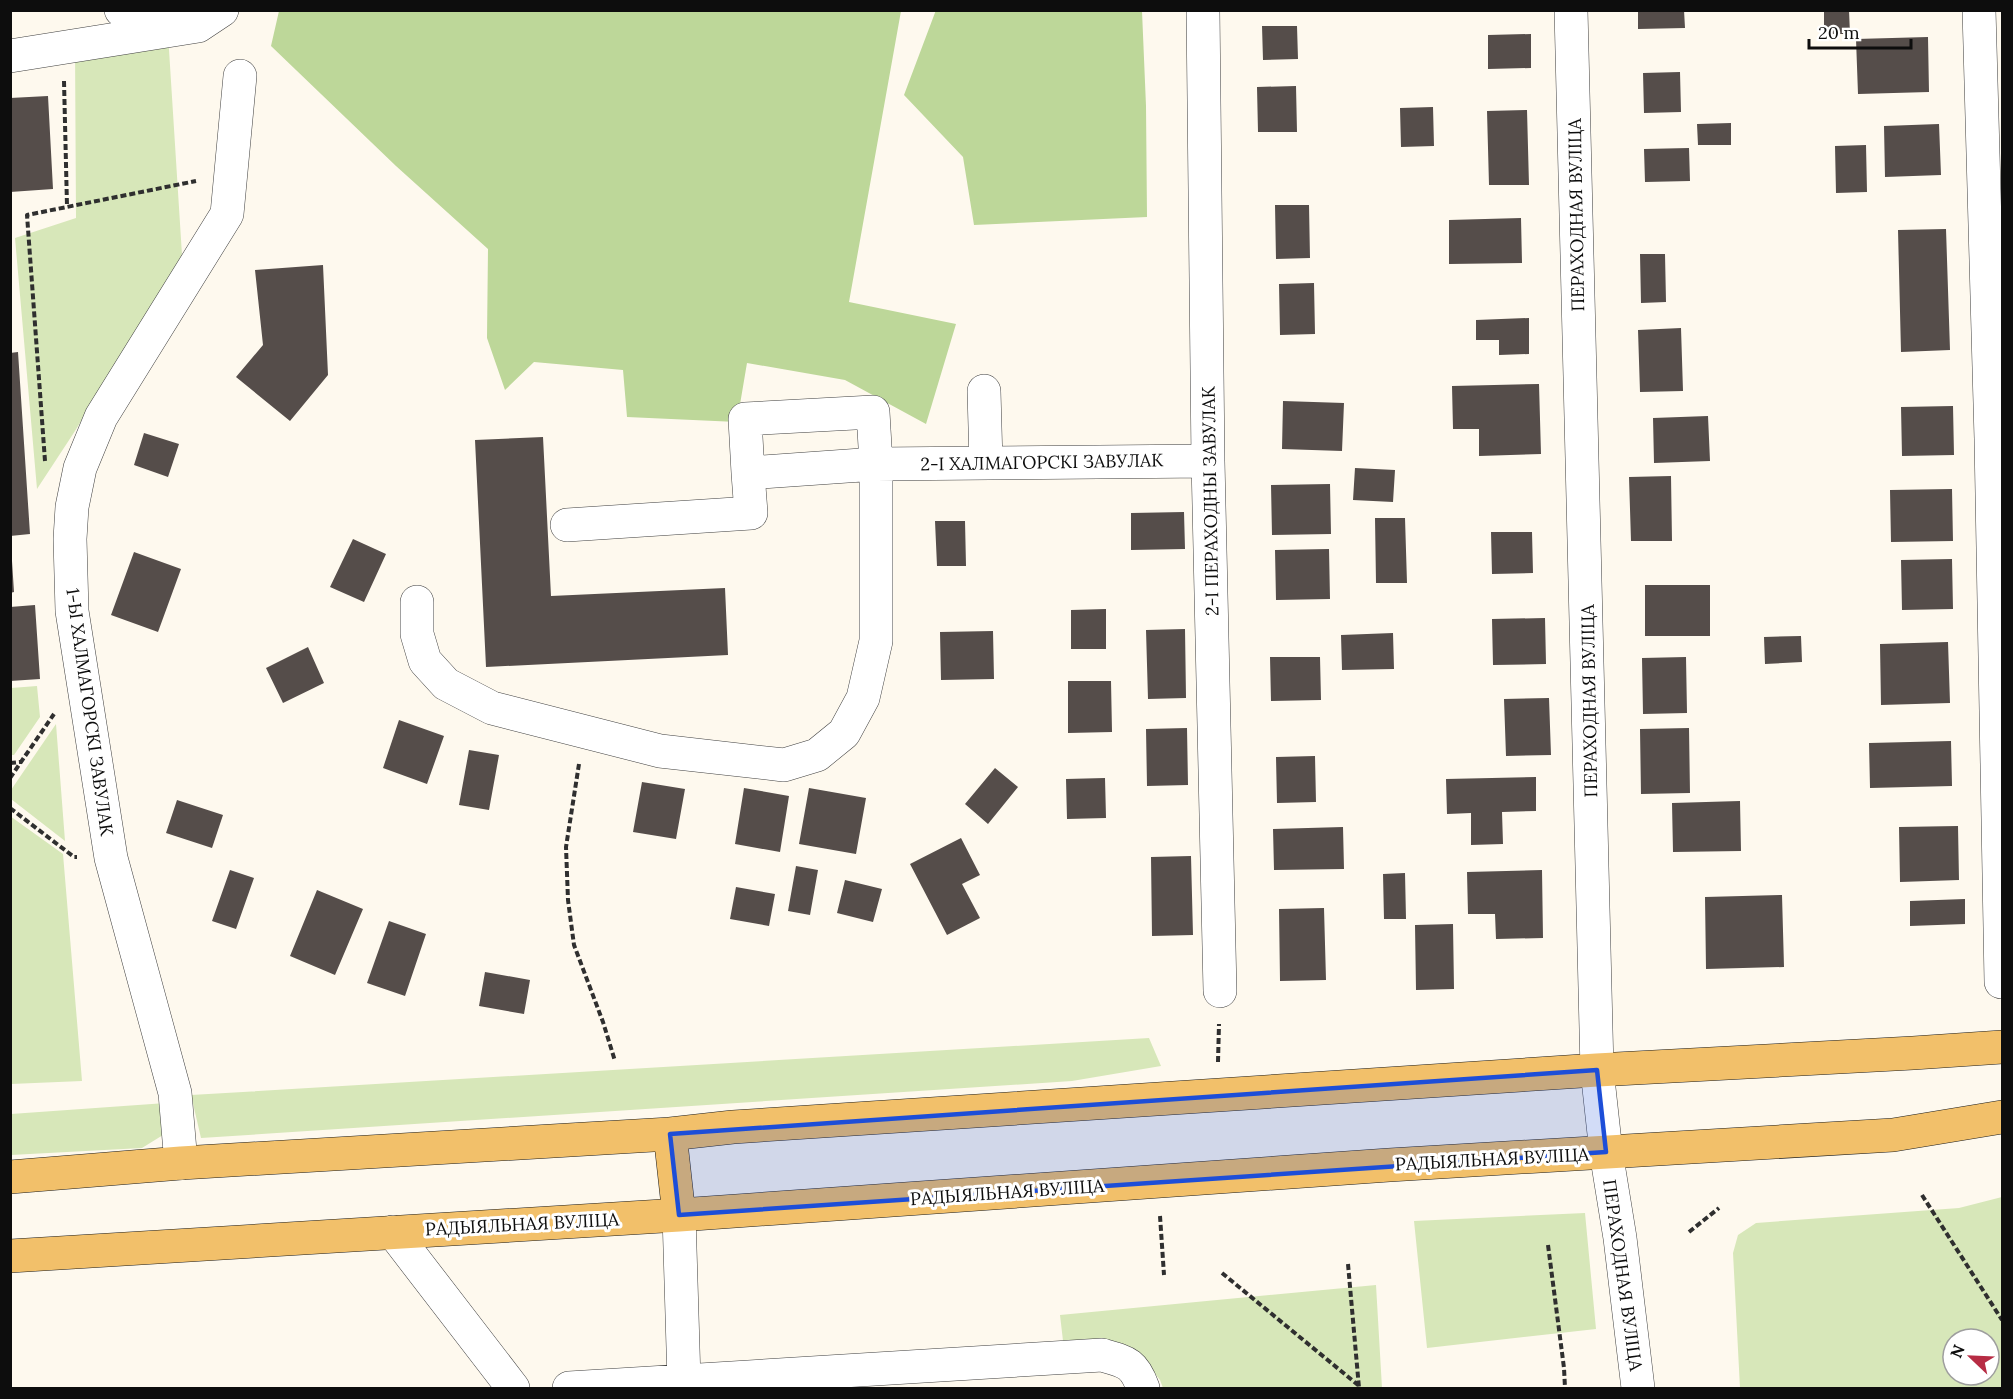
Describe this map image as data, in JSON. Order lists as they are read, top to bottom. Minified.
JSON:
{"streets":{"main road":["РАДЫЯЛЬНАЯ ВУЛІЦА"],"street":["ПЕРАХОДНАЯ ВУЛІЦА","2-І ХАЛМАГОРСКІ ЗАВУЛАК","2-І ПЕРАХОДНЫ ЗАВУЛАК","1-Ы ХАЛМАГОРСКІ ЗАВУЛАК"]},"crossings":[["ПЕРАХОДНАЯ ВУЛІЦА","РАДЫЯЛЬНАЯ ВУЛІЦА"],["2-І ХАЛМАГОРСКІ ЗАВУЛАК","2-І ПЕРАХОДНЫ ЗАВУЛАК"]],"scale_bar":"20 m","north":"top left"}
